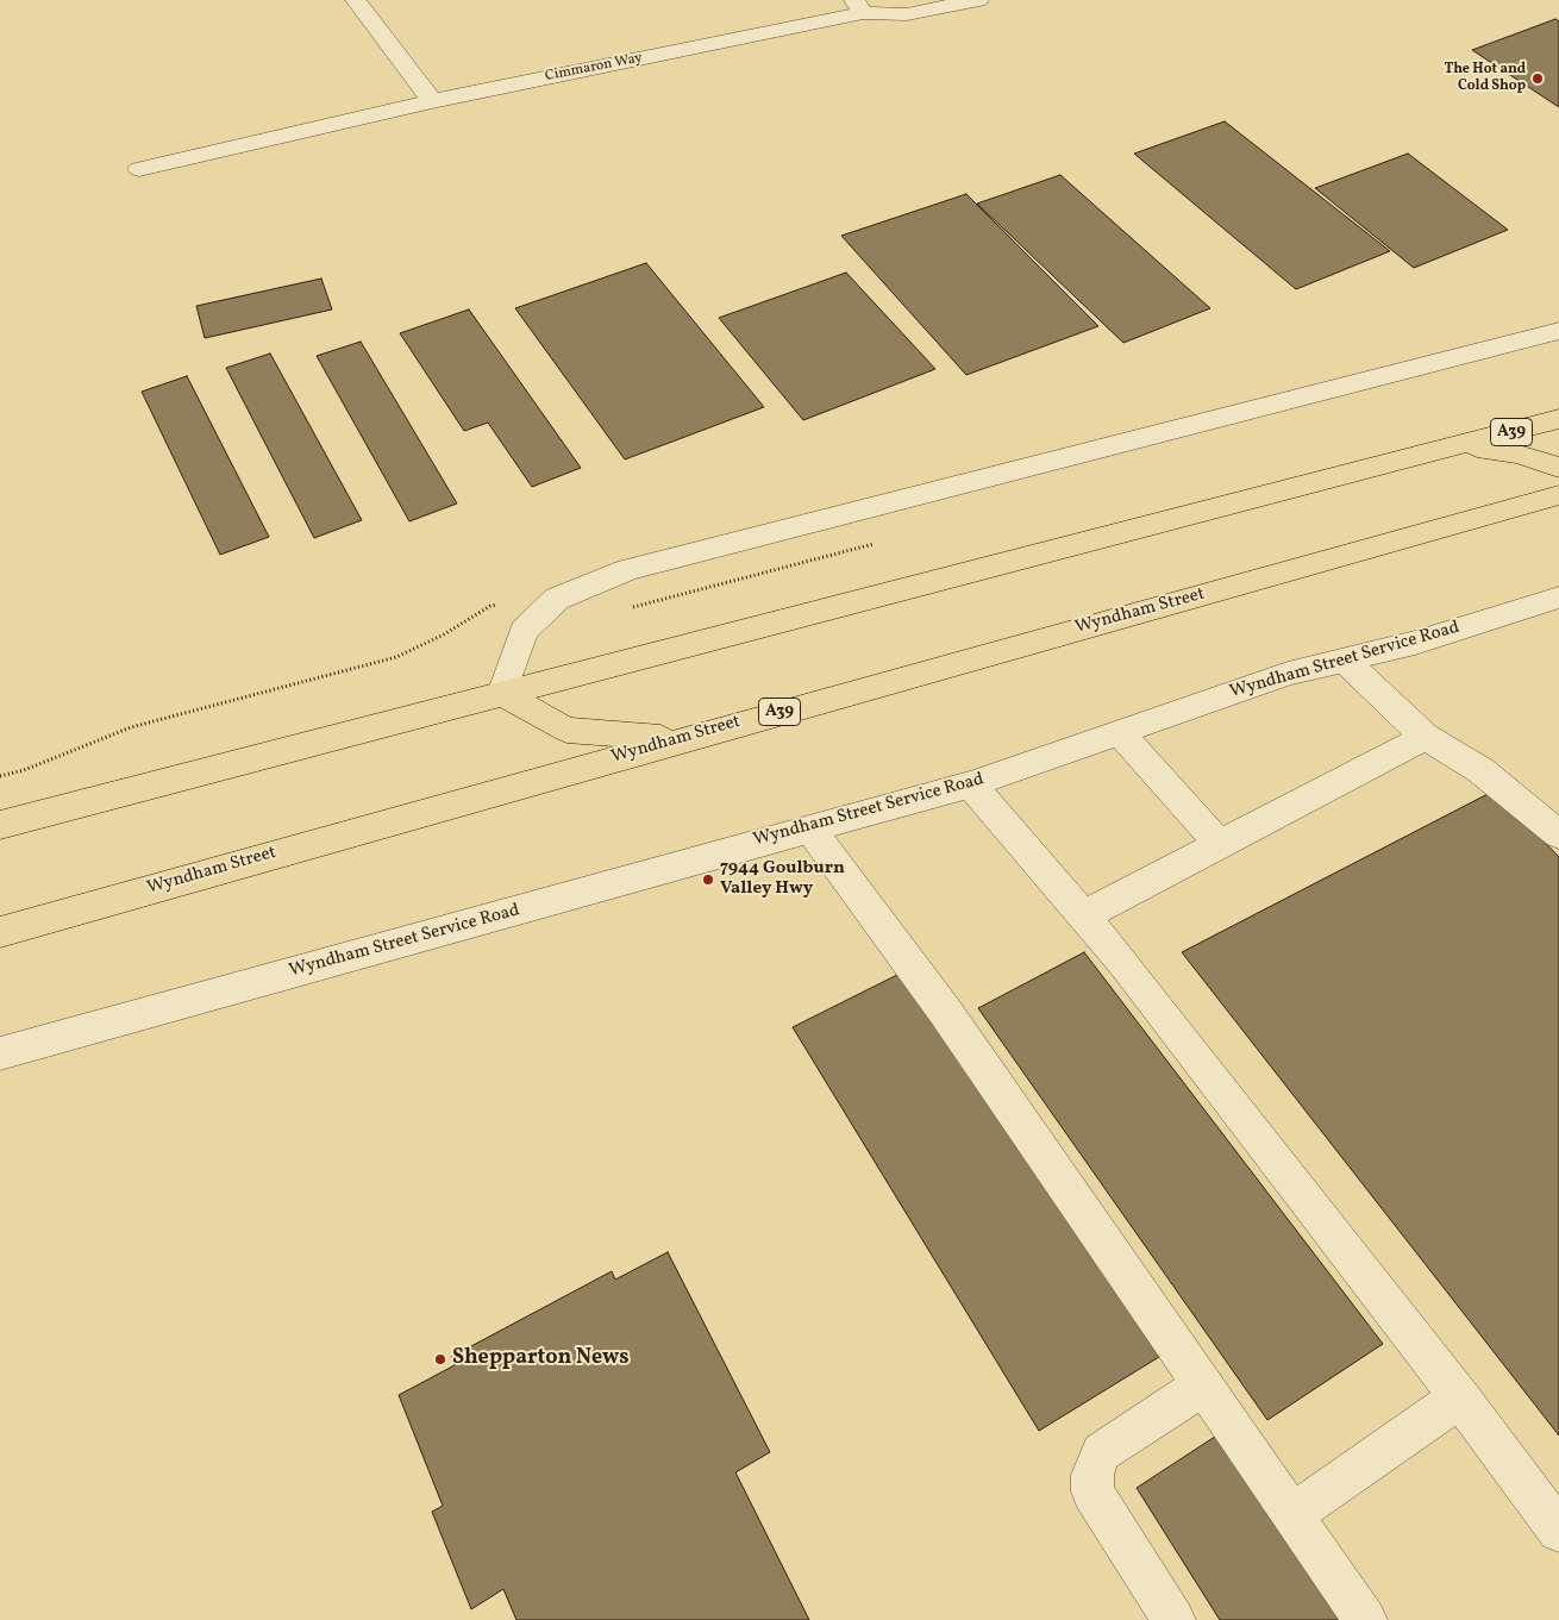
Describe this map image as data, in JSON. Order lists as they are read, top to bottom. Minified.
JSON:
{"streets":{"highway":["A39","Wyndham Street"],"street":["Cimmaron Way","Wyndham Street Service Road"]},"places":["The Hot and Cold Shop","7944 Goulburn Valley Hwy","Shepparton News"]}
